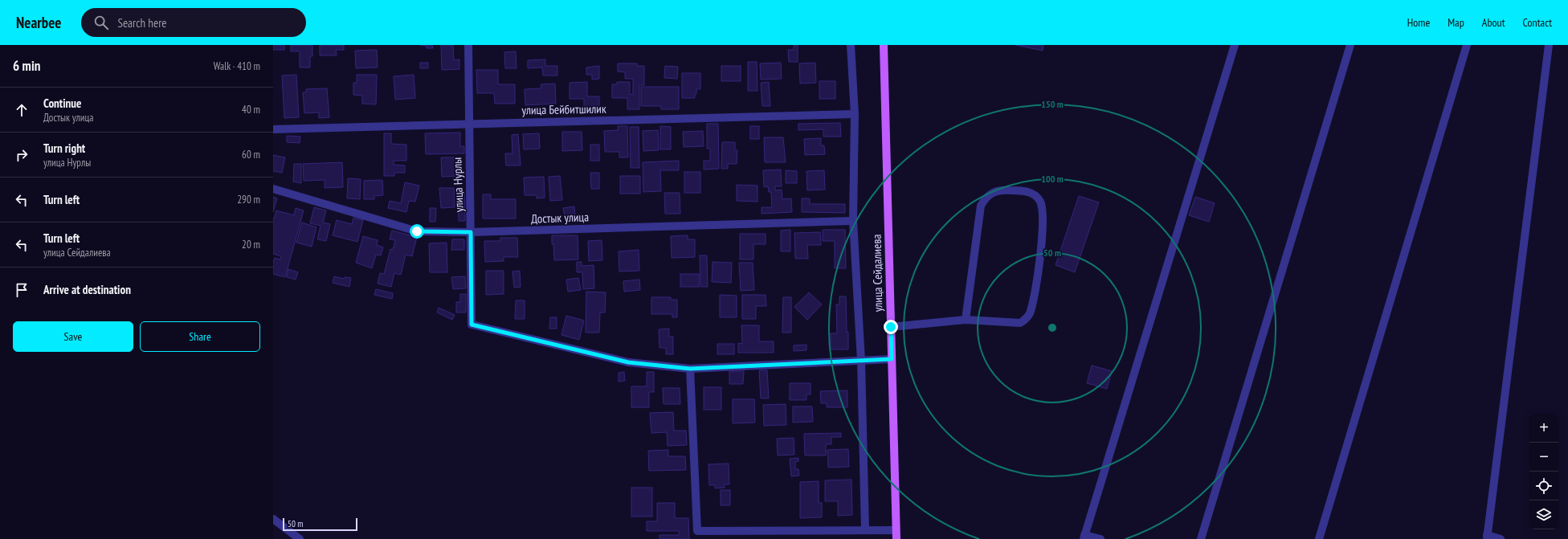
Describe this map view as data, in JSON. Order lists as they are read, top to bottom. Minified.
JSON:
{"streets":{"main road":["улица Сейдалиева"],"street":["улица Бейбитшилик","улица Нурлы","Достык улица"]},"crossings":[["улица Бейбитшилик","улица Нурлы"],["улица Нурлы","Достык улица"]],"scale_bar":"50 m","page":{"header":"Nearbee","search":"Search here","nav":["Home","Map","About","Contact"],"heading":["6 min","Walk · 410 m"],"list":[["Continue","Достык улица","40 m"],["Turn right","улица Нурлы","60 m"],["Turn left","290 m"],["Turn left","улица Сейдалиева","20 m"],"Arrive at destination"],"buttons":["Save","Share"],"map_buttons":["+","−"],"scale":"50 m"},"rings":["150 m","100 m","50 m"]}
